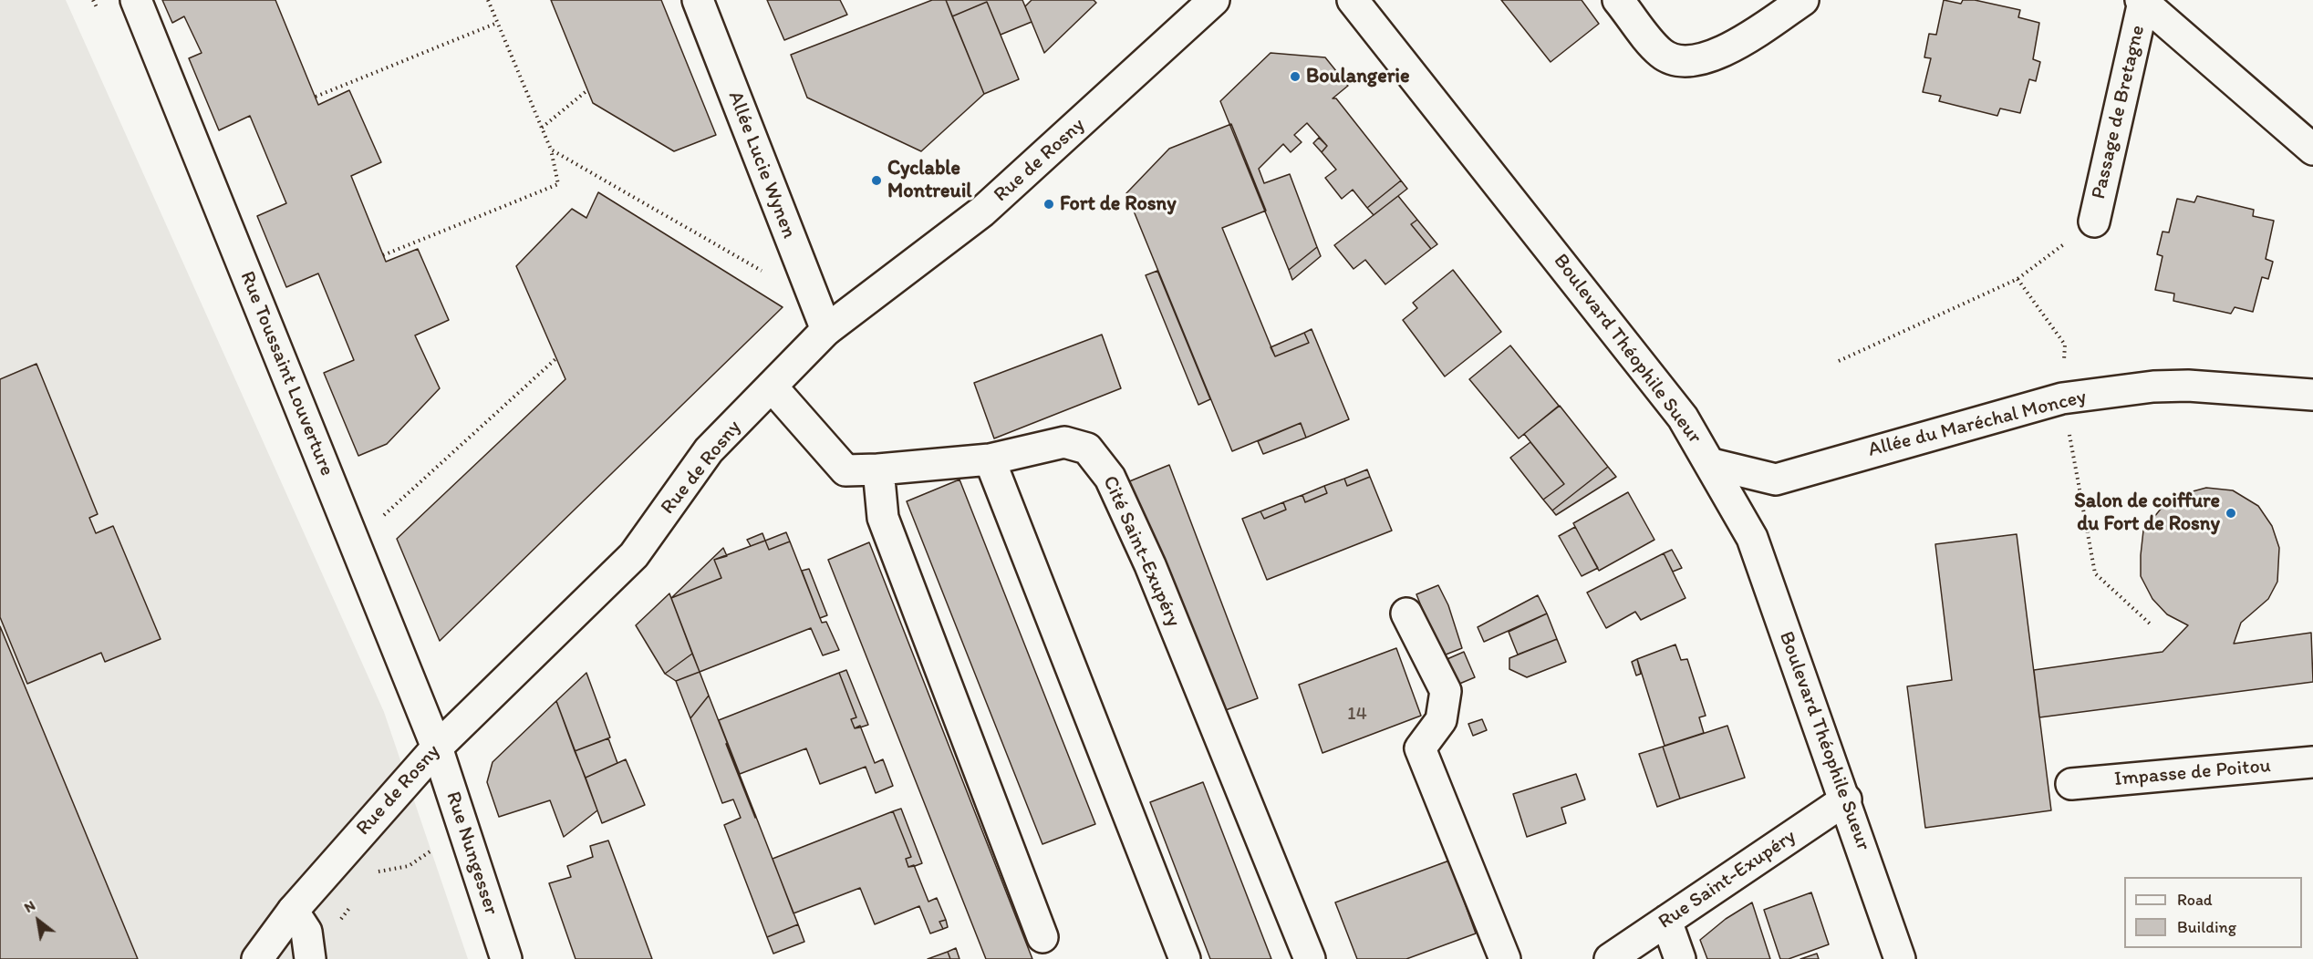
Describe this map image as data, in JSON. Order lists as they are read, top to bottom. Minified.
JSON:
{"streets":{"street":["Passage de Bretagne","Rue de Rosny","Allée Lucie Wynen","Boulevard Théophile Sueur","Rue Toussaint Louverture","Allée du Maréchal Moncey","Cité Saint-Exupéry","Impasse de Poitou","Rue Nungesser","Rue Saint-Exupéry"]},"crossings":[["Rue de Rosny","Allée Lucie Wynen"],["Rue de Rosny","Rue Toussaint Louverture"],["Rue de Rosny","Cité Saint-Exupéry"],["Rue de Rosny","Rue Nungesser"],["Boulevard Théophile Sueur","Allée du Maréchal Moncey"],["Boulevard Théophile Sueur","Rue Saint-Exupéry"],["Rue Toussaint Louverture","Rue Nungesser"]],"places":["Boulangerie","Cyclable Montreuil","Fort de Rosny","Salon de coiffure du Fort de Rosny"],"house_numbers":["14"],"legend":["Road","Building"],"north":"top left"}
